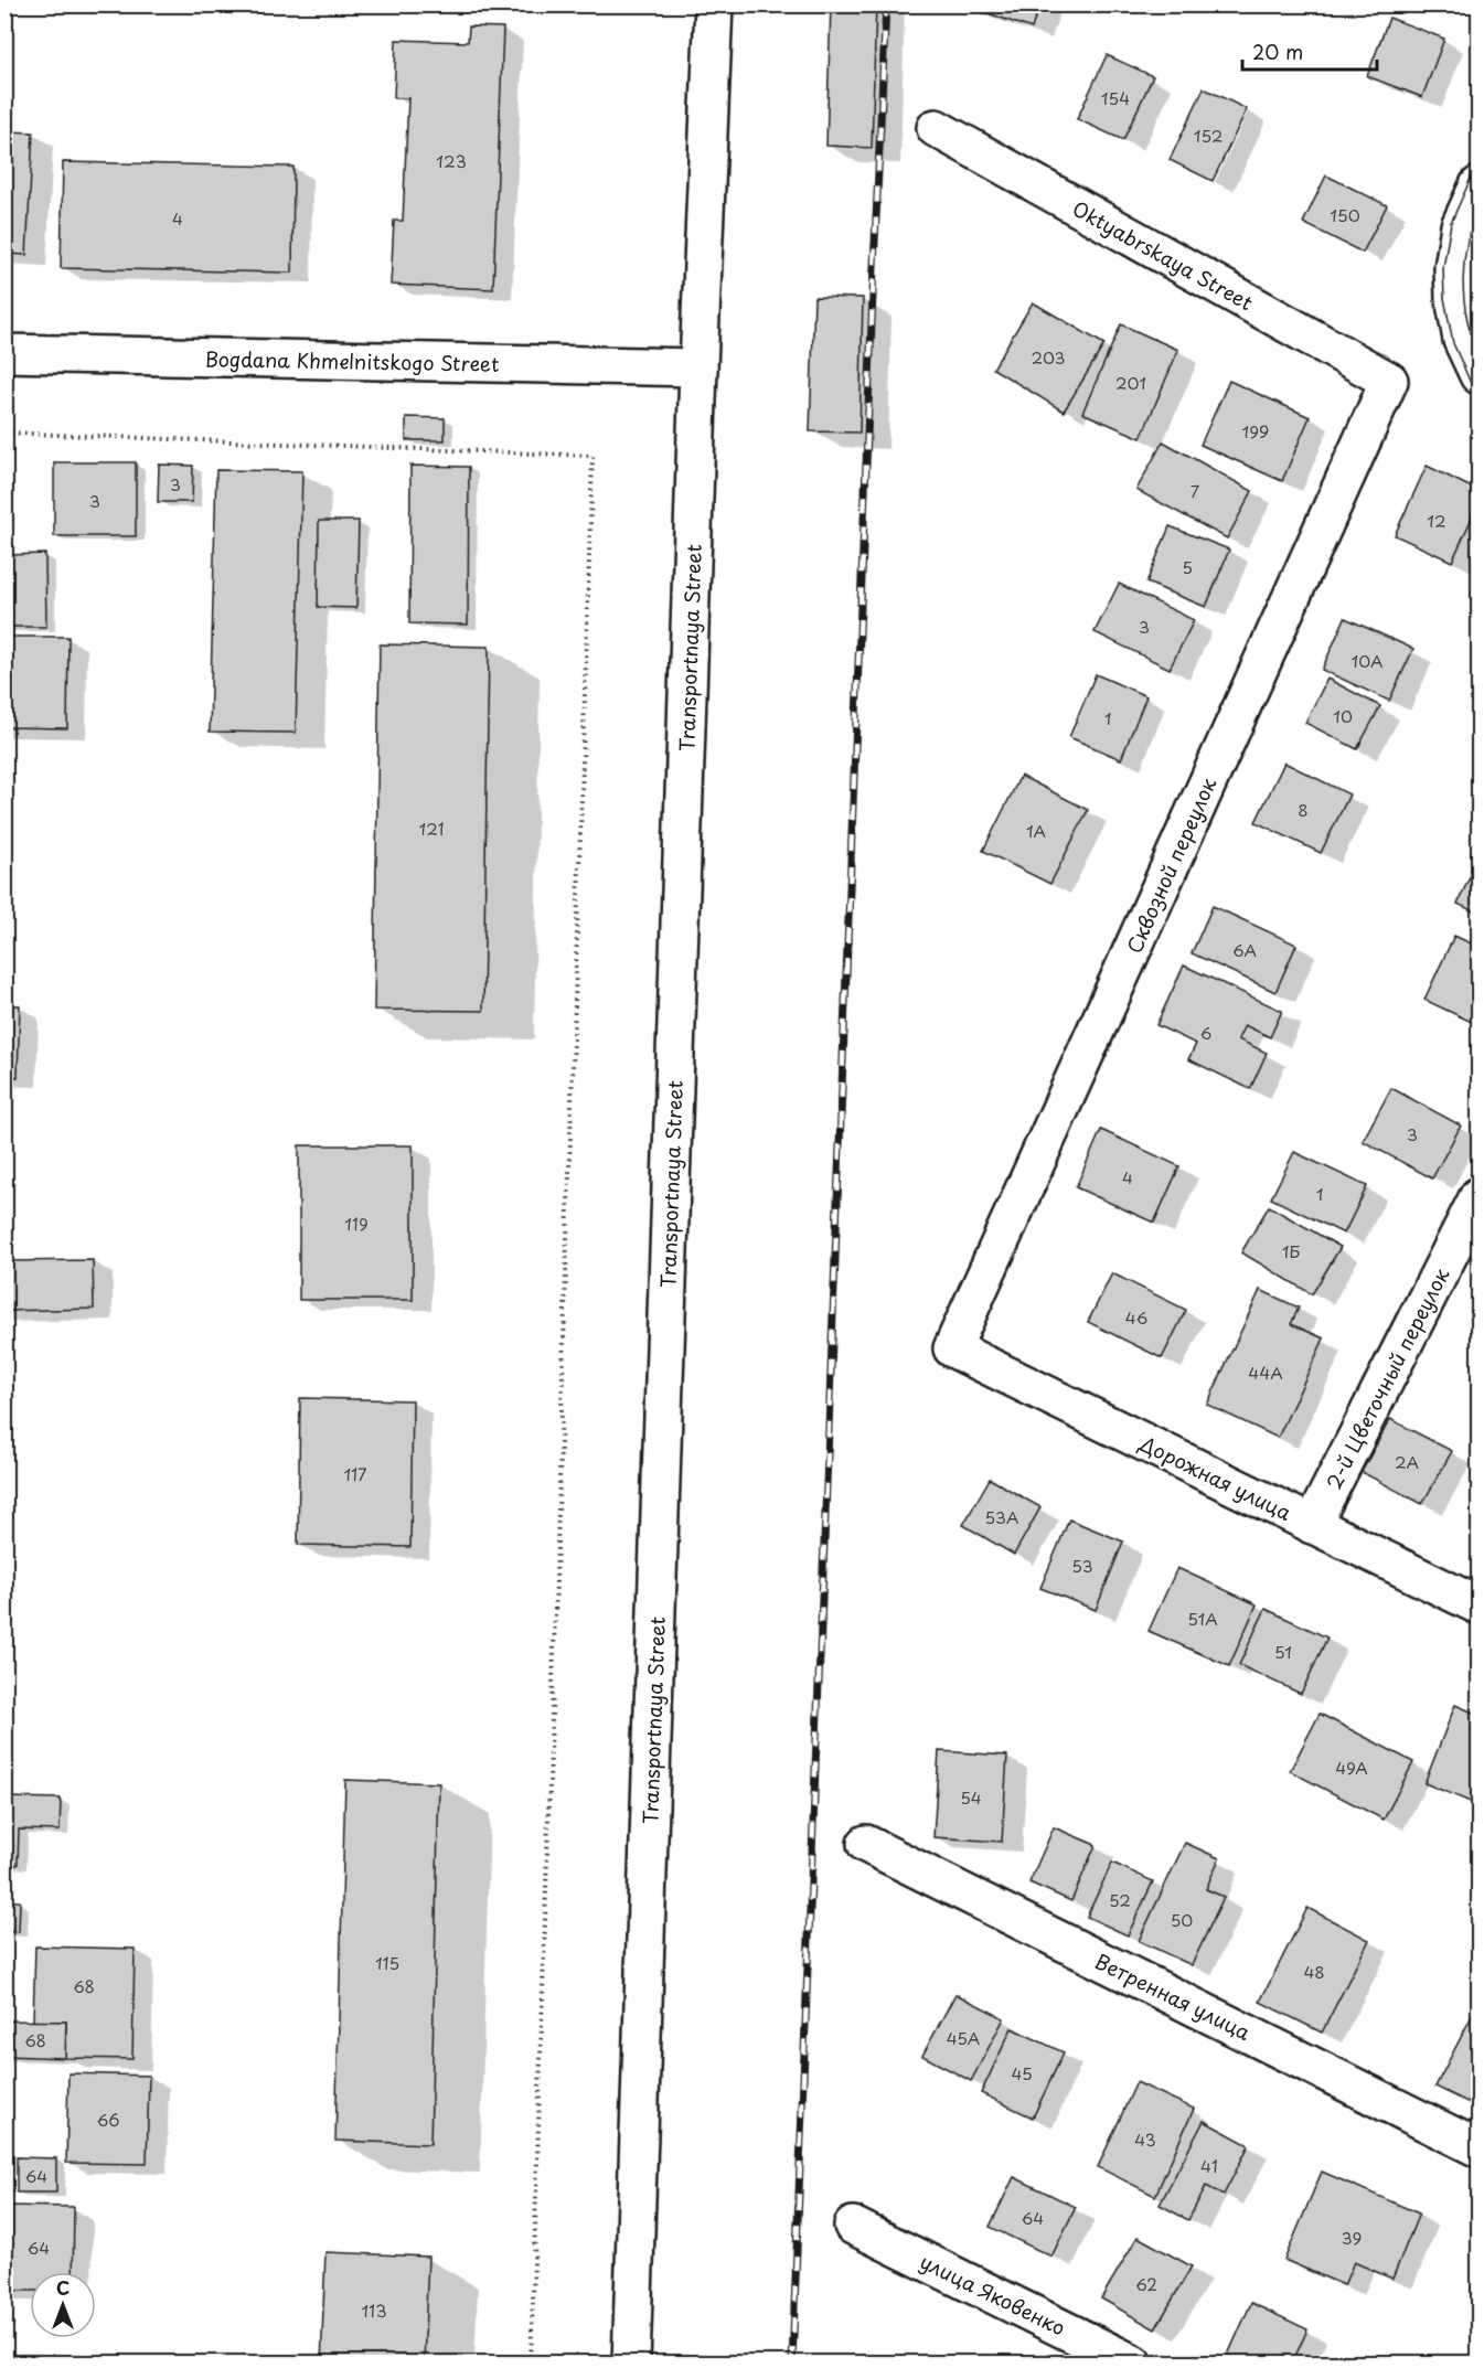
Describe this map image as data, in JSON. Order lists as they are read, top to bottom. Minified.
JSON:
{"streets":{"street":["Oktyabrskaya Street","Bogdana Khmelnitskogo Street","Transportnaya Street","Сквозной переулок","2-й Цветочный переулок","Дорожная улица","Ветренная улица","улица Яковенко"]},"crossings":[["Oktyabrskaya Street","Сквозной переулок"],["Bogdana Khmelnitskogo Street","Transportnaya Street"],["Сквозной переулок","Дорожная улица"],["2-й Цветочный переулок","Дорожная улица"]],"house_numbers":["154","152","123","150","4","203","201","199","3","7","3","12","5","3","10А","10","1","8","121","1А","6А","6","3","4","1","119","1Б","46","44А","2А","117","53А","53","51А","51","49А","54","52","50","115","48","68","45А","68","45","66","43","41","64","64","39","64","62","113"],"scale_bar":"20 m","north":"top"}
